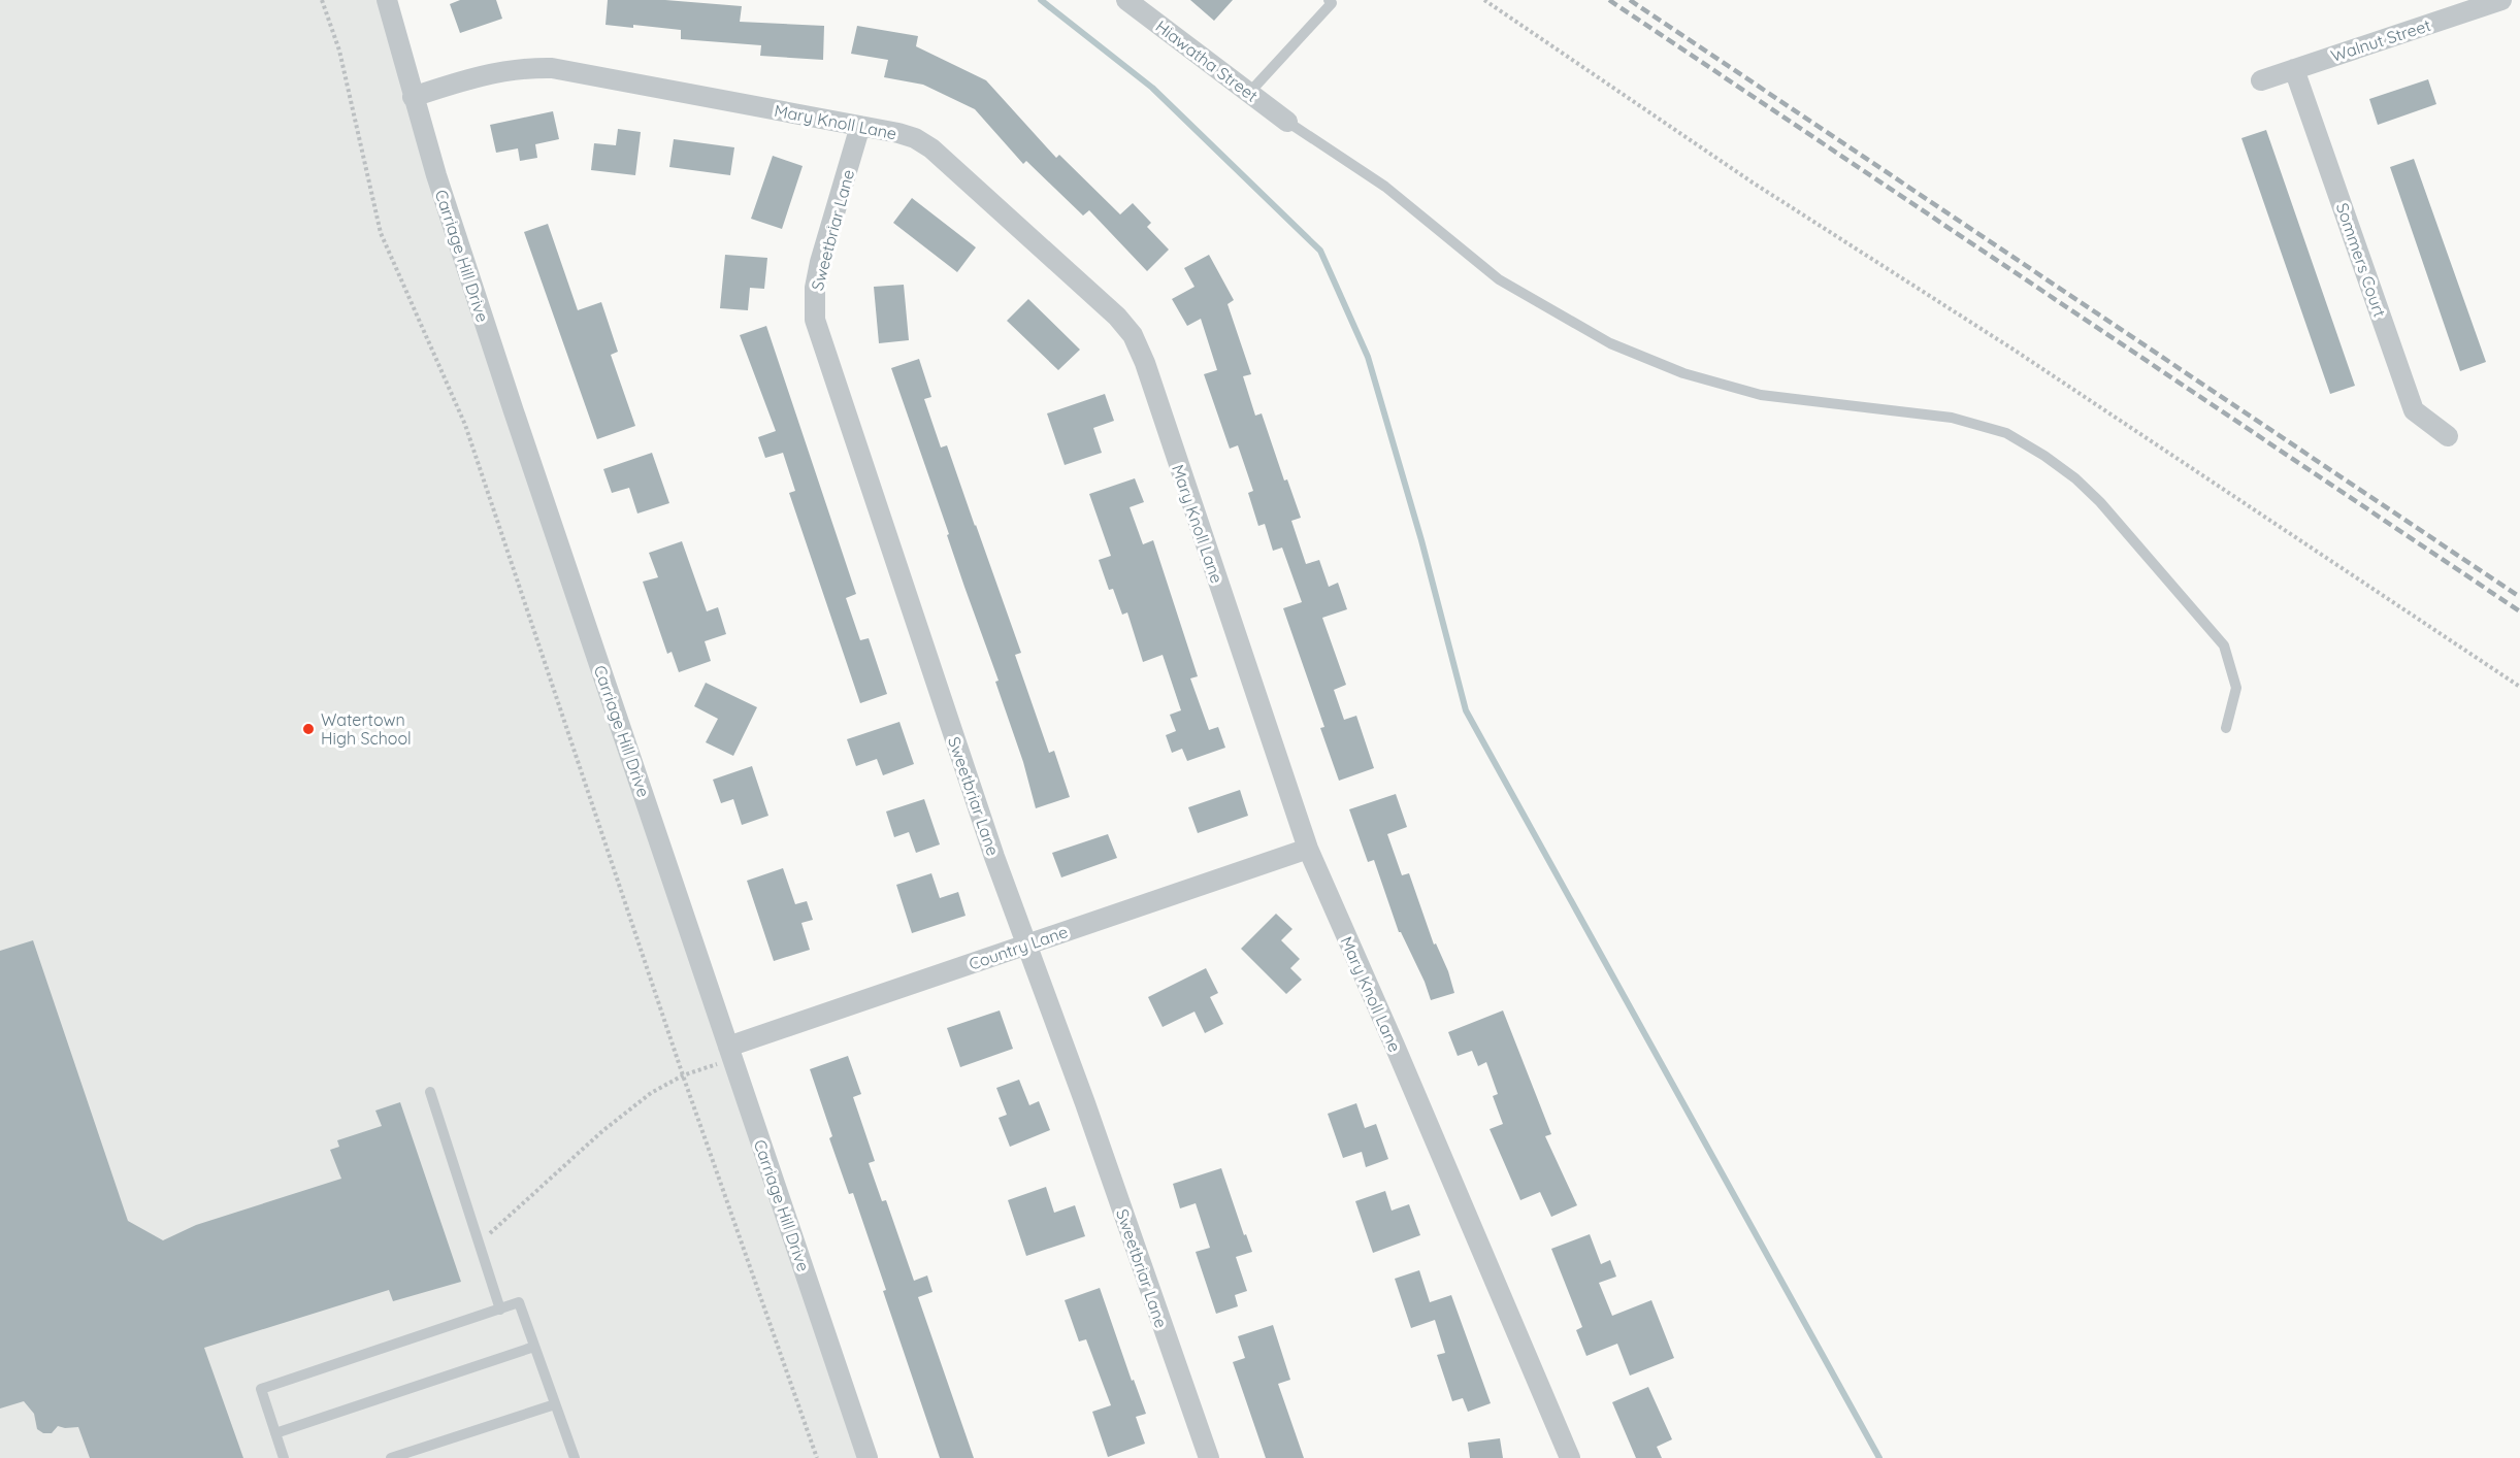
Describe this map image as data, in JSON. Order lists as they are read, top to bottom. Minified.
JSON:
{"streets":{"street":["Walnut Street","Hiawatha Street","Mary Knoll Lane","Sweetbriar Lane","Carriage Hill Drive","Sommers Court","Country Lane"]},"crossings":[["Walnut Street","Sommers Court"],["Mary Knoll Lane","Sweetbriar Lane"],["Mary Knoll Lane","Carriage Hill Drive"],["Mary Knoll Lane","Country Lane"],["Sweetbriar Lane","Country Lane"],["Carriage Hill Drive","Country Lane"]],"places":["Watertown High School"]}
